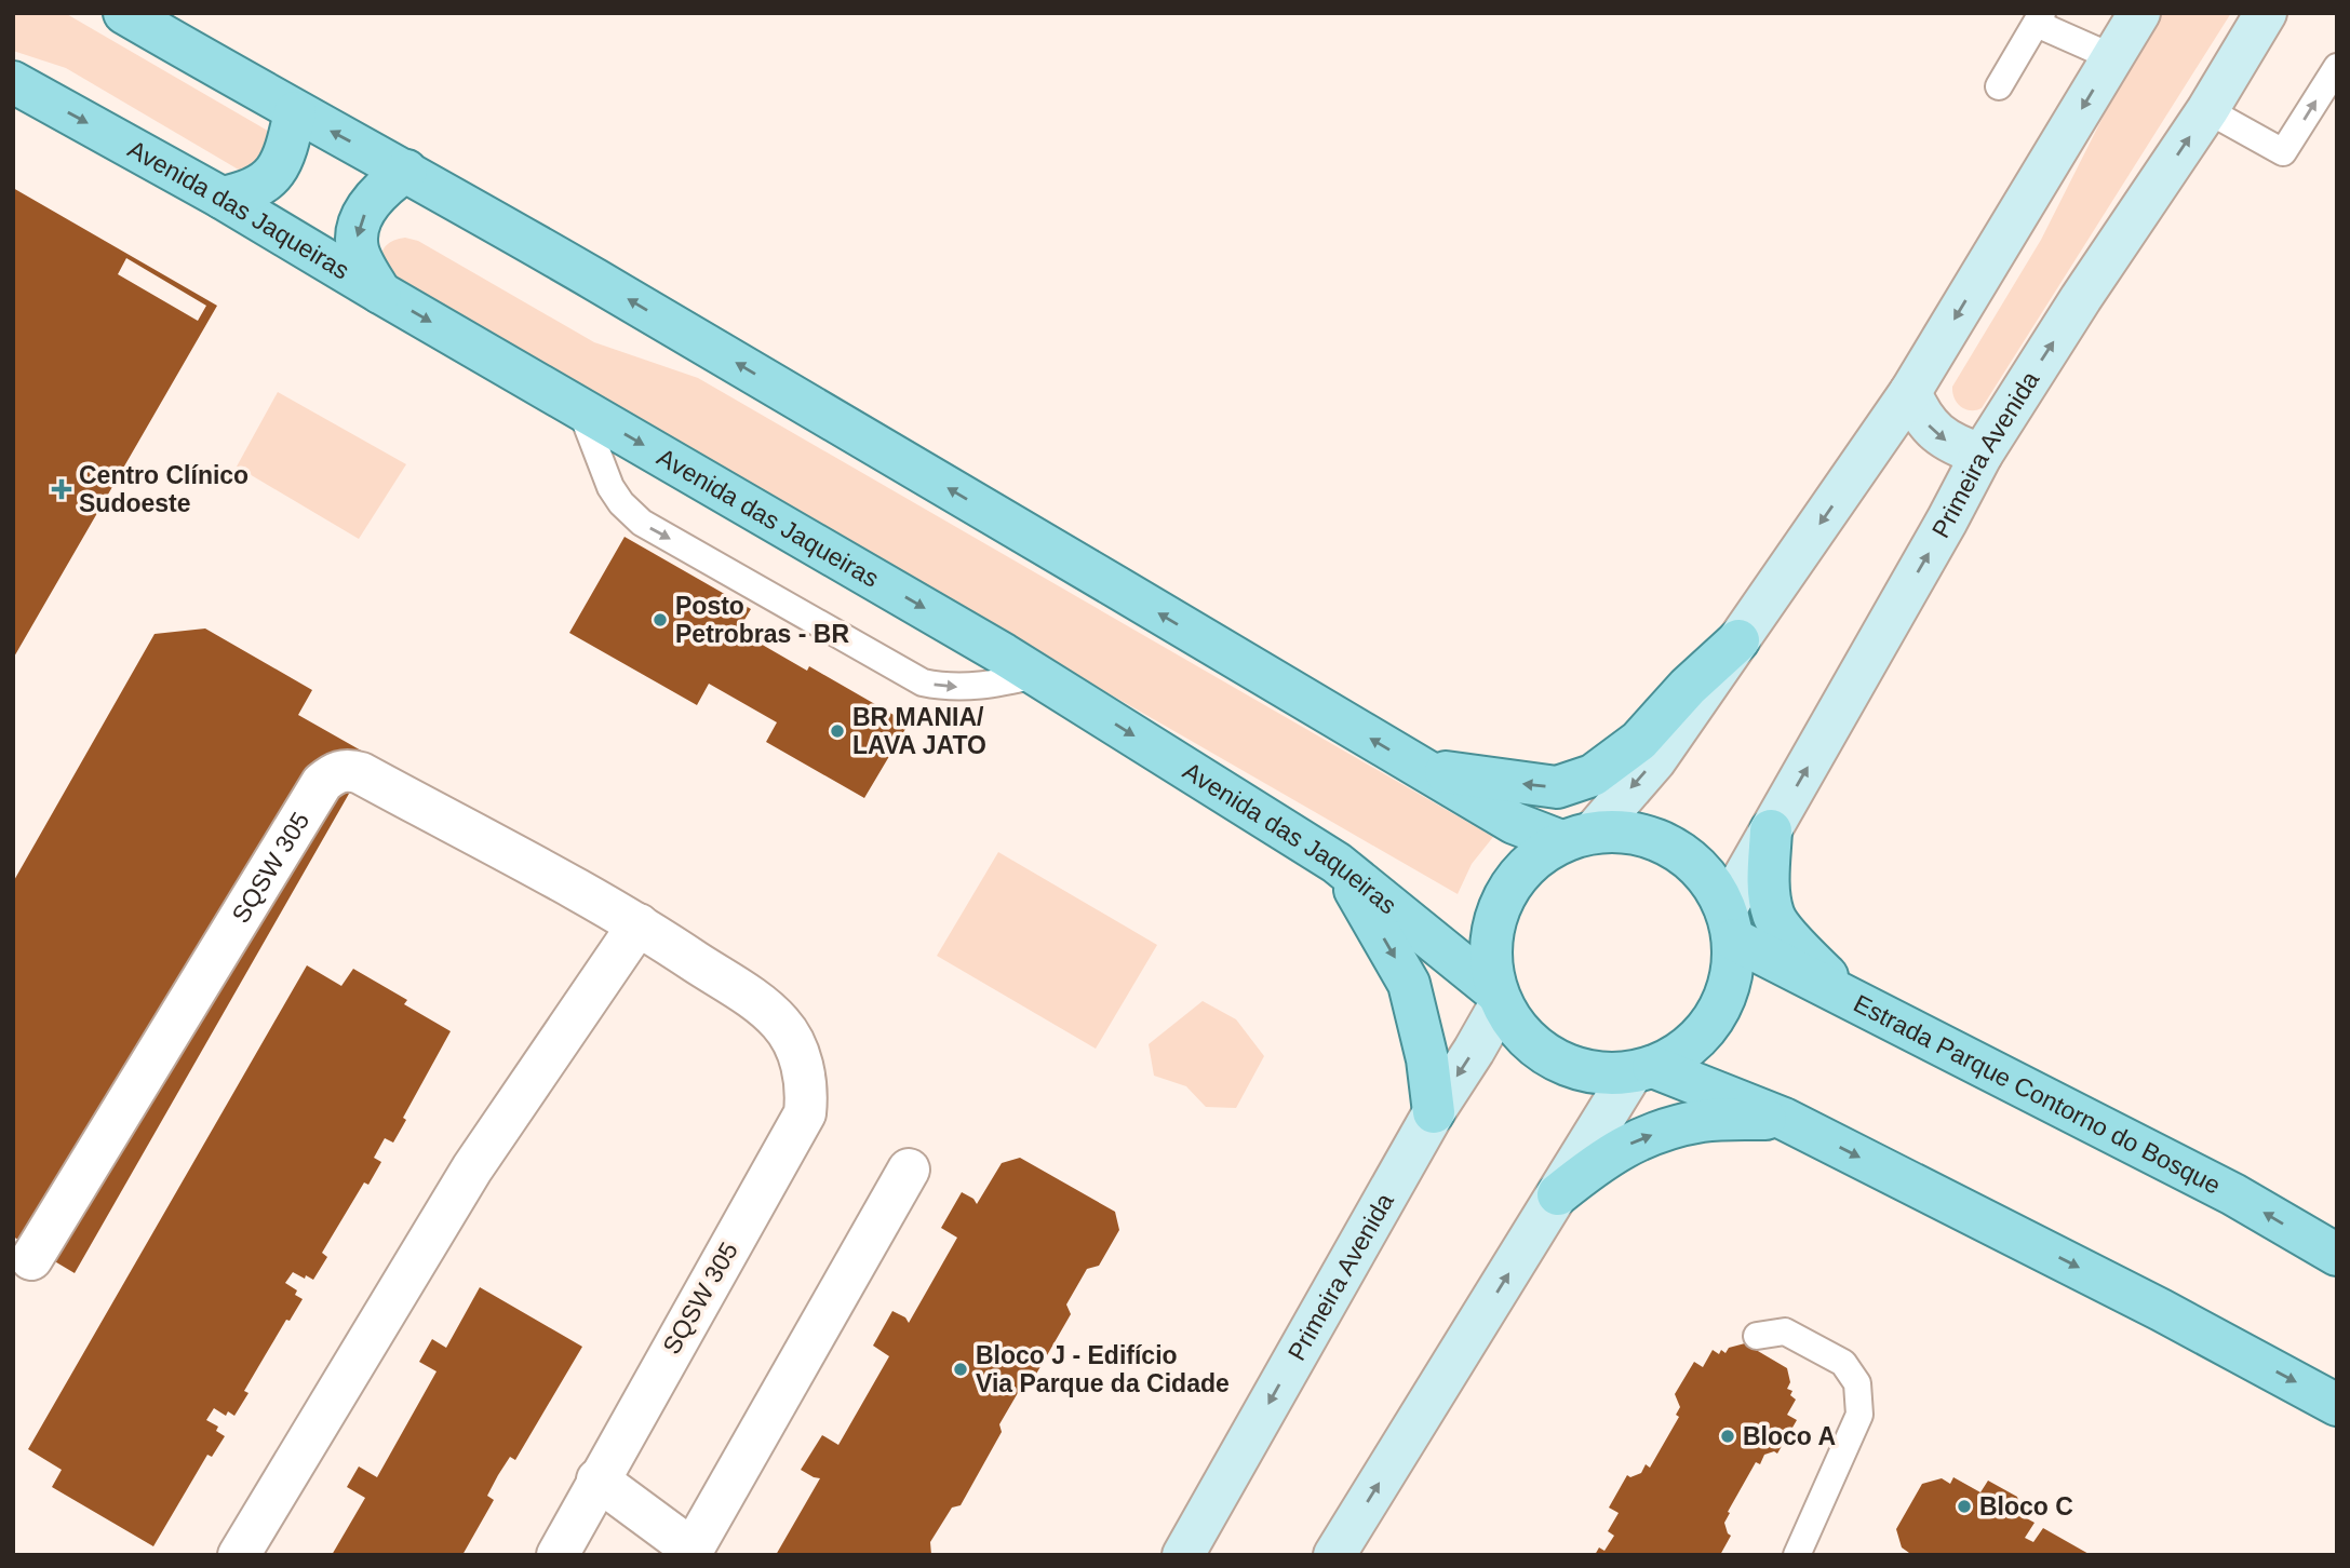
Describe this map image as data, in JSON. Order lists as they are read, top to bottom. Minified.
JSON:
{"streets":{"main road":["Avenida das Jaqueiras","Primeira Avenida","Estrada Parque Contorno do Bosque"],"street":["SQSW 305"]},"crossings":[["Avenida das Jaqueiras","Primeira Avenida"],["Avenida das Jaqueiras","Estrada Parque Contorno do Bosque"],["Primeira Avenida","Estrada Parque Contorno do Bosque"]],"places":{"health":["Centro Clínico Sudoeste"],"other":["Posto Petrobras - BR","BR MANIA/ LAVA JATO","Bloco J - Edifício Via Parque da Cidade","Bloco A","Bloco C"]}}
